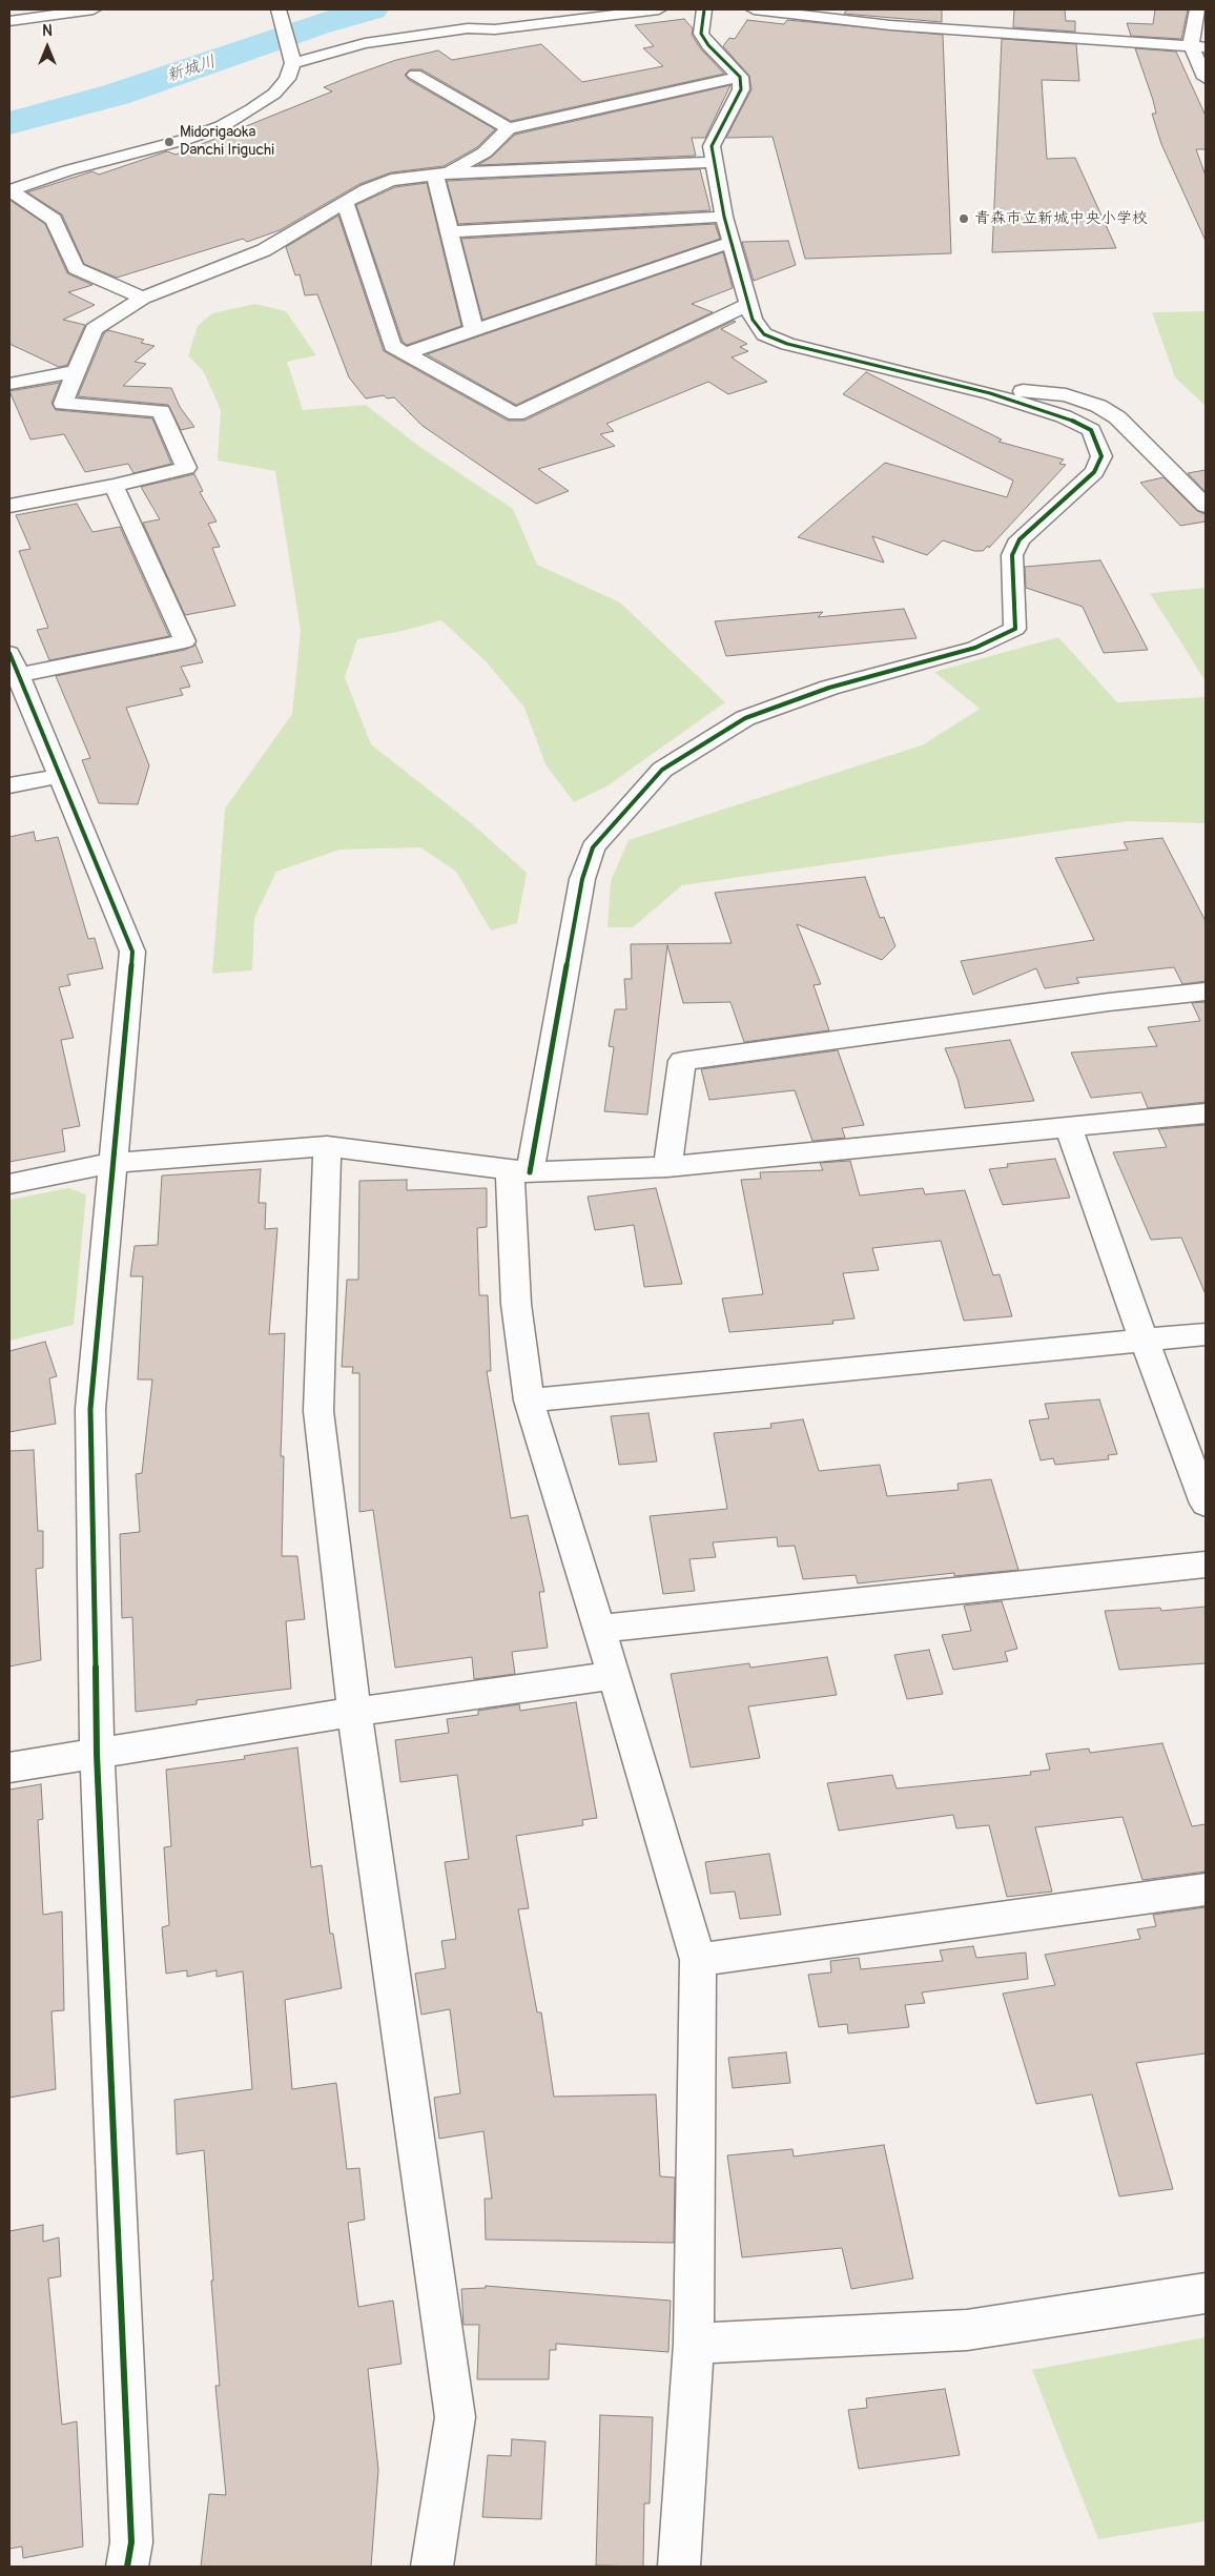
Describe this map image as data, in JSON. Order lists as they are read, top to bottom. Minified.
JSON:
{"water":["新城川"],"places":["Midorigaoka Danchi Iriguchi","青森市立新城中央小学校"],"north":"top"}
